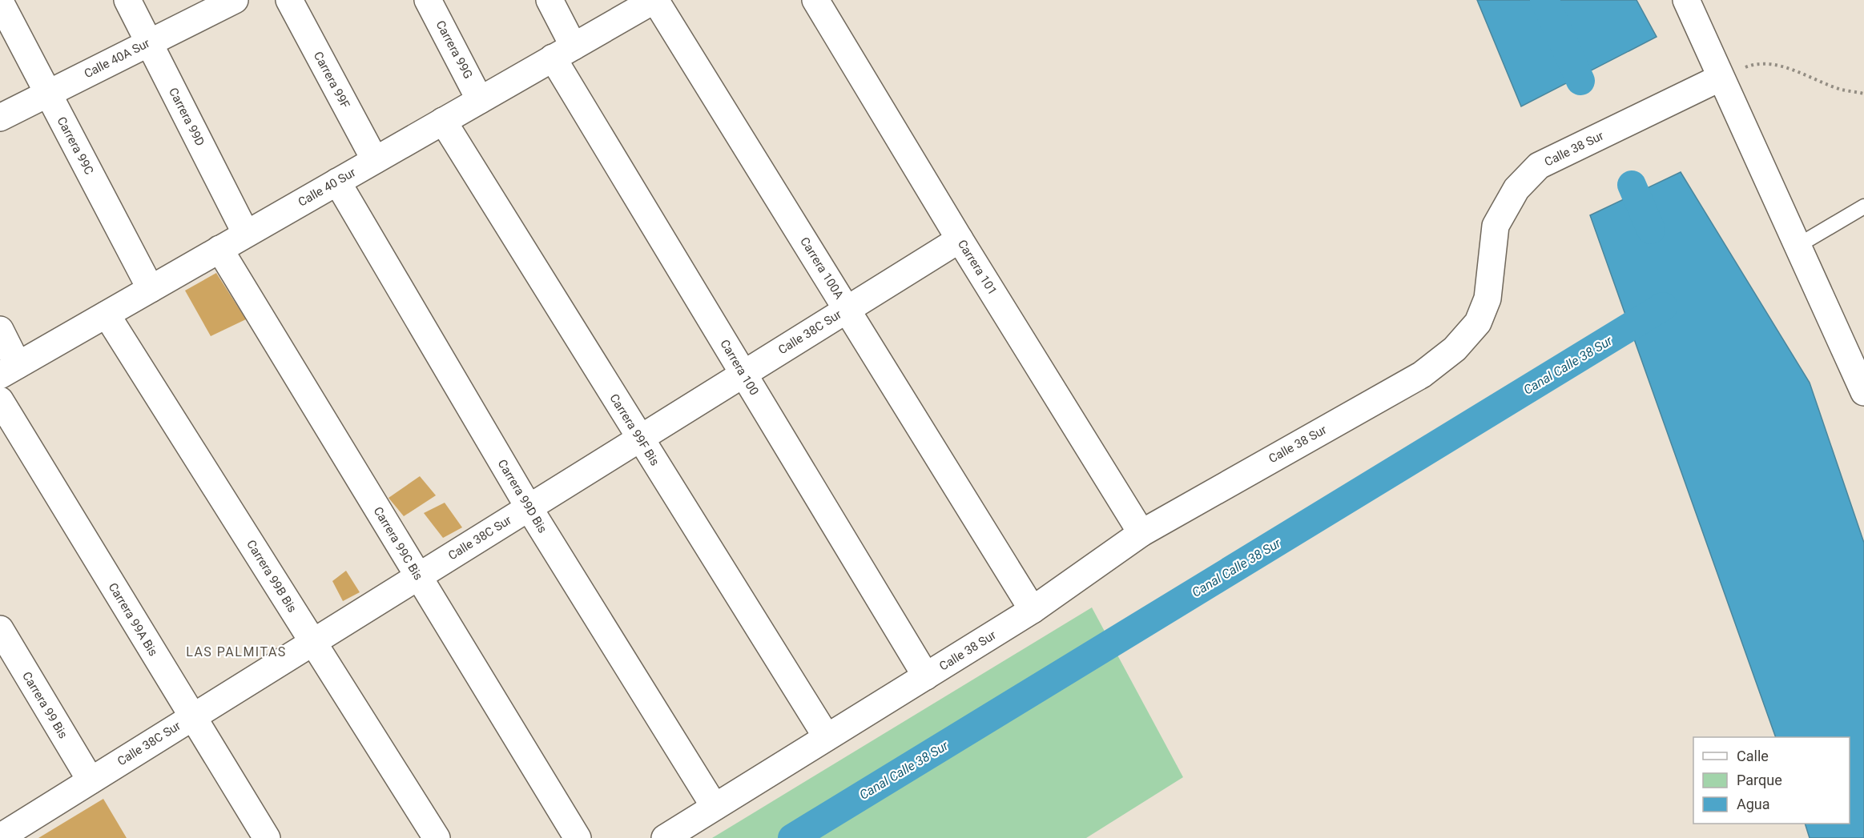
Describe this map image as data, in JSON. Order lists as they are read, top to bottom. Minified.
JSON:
{"streets":{"street":["Carrera 99G","Calle 40A Sur","Carrera 99F","Carrera 99D","Carrera 99C","Calle 38 Sur","Calle 40 Sur","Carrera 101","Carrera 100A","Calle 38C Sur","Carrera 100","Carrera 99F Bis","Carrera 99D Bis","Carrera 99C Bis","Carrera 99B Bis","Carrera 99A Bis","Carrera 99 Bis"]},"crossings":[["Carrera 99G","Calle 40 Sur"],["Calle 40A Sur","Carrera 99D"],["Calle 40A Sur","Carrera 99C"],["Carrera 99F","Calle 40 Sur"],["Carrera 99D","Calle 40 Sur"],["Carrera 99C","Calle 40 Sur"],["Calle 38 Sur","Carrera 101"],["Calle 38 Sur","Carrera 100A"],["Calle 38 Sur","Carrera 100"],["Calle 38 Sur","Carrera 99F Bis"],["Calle 38 Sur","Carrera 99D Bis"],["Calle 40 Sur","Carrera 100A"],["Calle 40 Sur","Carrera 100"],["Calle 40 Sur","Carrera 99F Bis"],["Calle 40 Sur","Carrera 99D Bis"],["Calle 40 Sur","Carrera 99C Bis"],["Calle 40 Sur","Carrera 99B Bis"],["Carrera 101","Calle 38C Sur"],["Carrera 100A","Calle 38C Sur"],["Calle 38C Sur","Carrera 100"],["Calle 38C Sur","Carrera 99F Bis"],["Calle 38C Sur","Carrera 99D Bis"],["Calle 38C Sur","Carrera 99C Bis"],["Calle 38C Sur","Carrera 99B Bis"],["Calle 38C Sur","Carrera 99A Bis"],["Calle 38C Sur","Carrera 99 Bis"]],"districts":["LAS PALMITAS"],"water":["Canal Calle 38 Sur"],"legend":["Calle","Parque","Agua"]}
